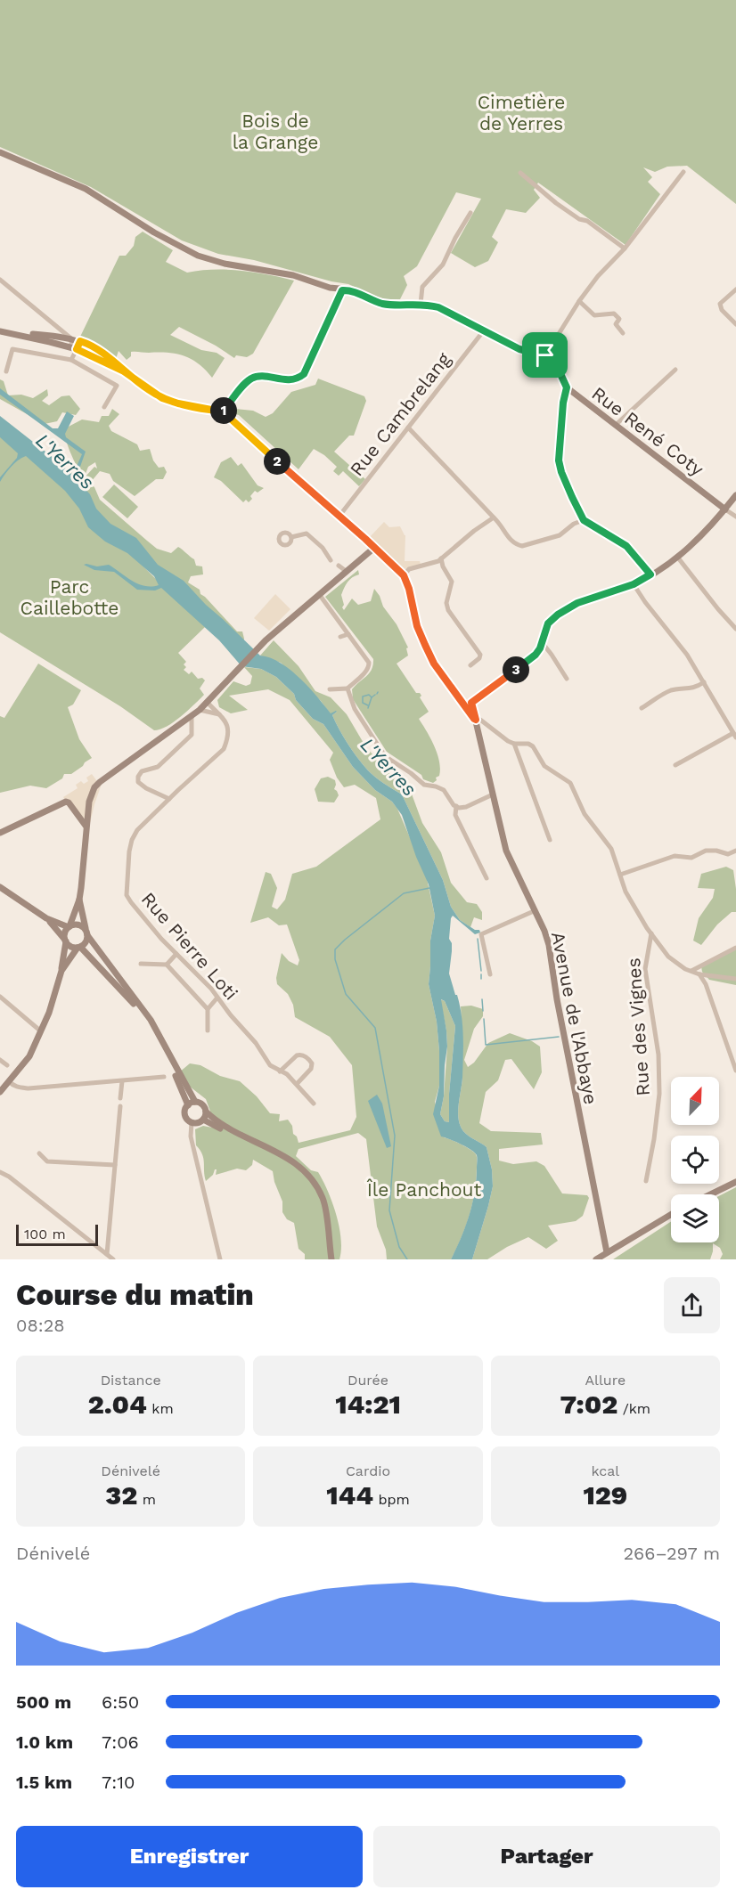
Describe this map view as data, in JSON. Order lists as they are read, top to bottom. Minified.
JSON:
{"streets":{"street":["Rue Cambrelang","Rue René Coty","Rue Pierre Loti","Avenue de l'Abbaye","Rue des Vignes"]},"water":["L'Yerres"],"parks":["Cimetière de Yerres","Bois de la Grange","Parc Caillebotte","Île Panchout"],"scale_bar":"100 m","north":"top right","page":{"pins":["1","2","3"],"scale":"100 m","heading":["Course du matin","08:28"],"stats":[["Distance","2.04 km"],["Durée","14:21"],["Allure","7:02 /km"],["Dénivelé","32 m"],["Cardio","144 bpm"],["kcal","129"]],"chart":["Dénivelé","266–297 m"],"list":[{"name":"500 m","note":"6:50"},{"name":"1.0 km","note":"7:06"},{"name":"1.5 km","note":"7:10"}],"buttons":["Enregistrer","Partager"]}}
